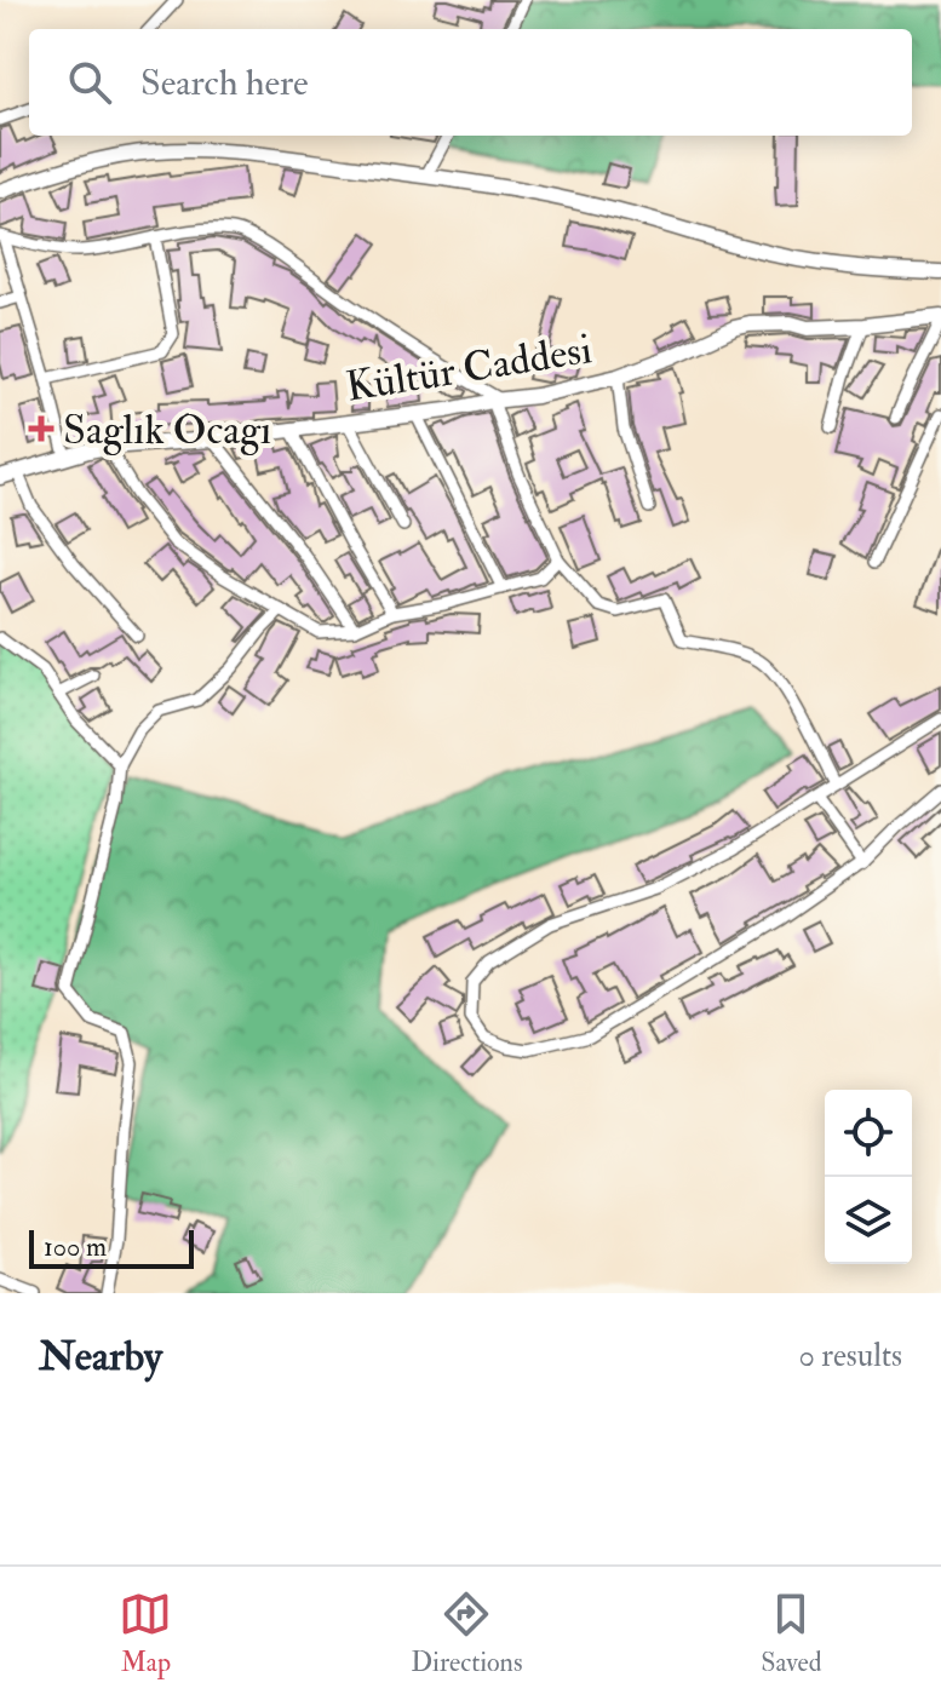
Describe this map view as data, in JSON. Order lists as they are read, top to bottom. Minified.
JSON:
{"streets":{"street":["Kültür Caddesi"]},"places":{"health":["Saglık Ocagı"]},"scale_bar":"100 m","page":{"search":"Search here","scale":"100 m","heading":["Nearby","0 results"],"nav":["Map","Directions","Saved"]}}
